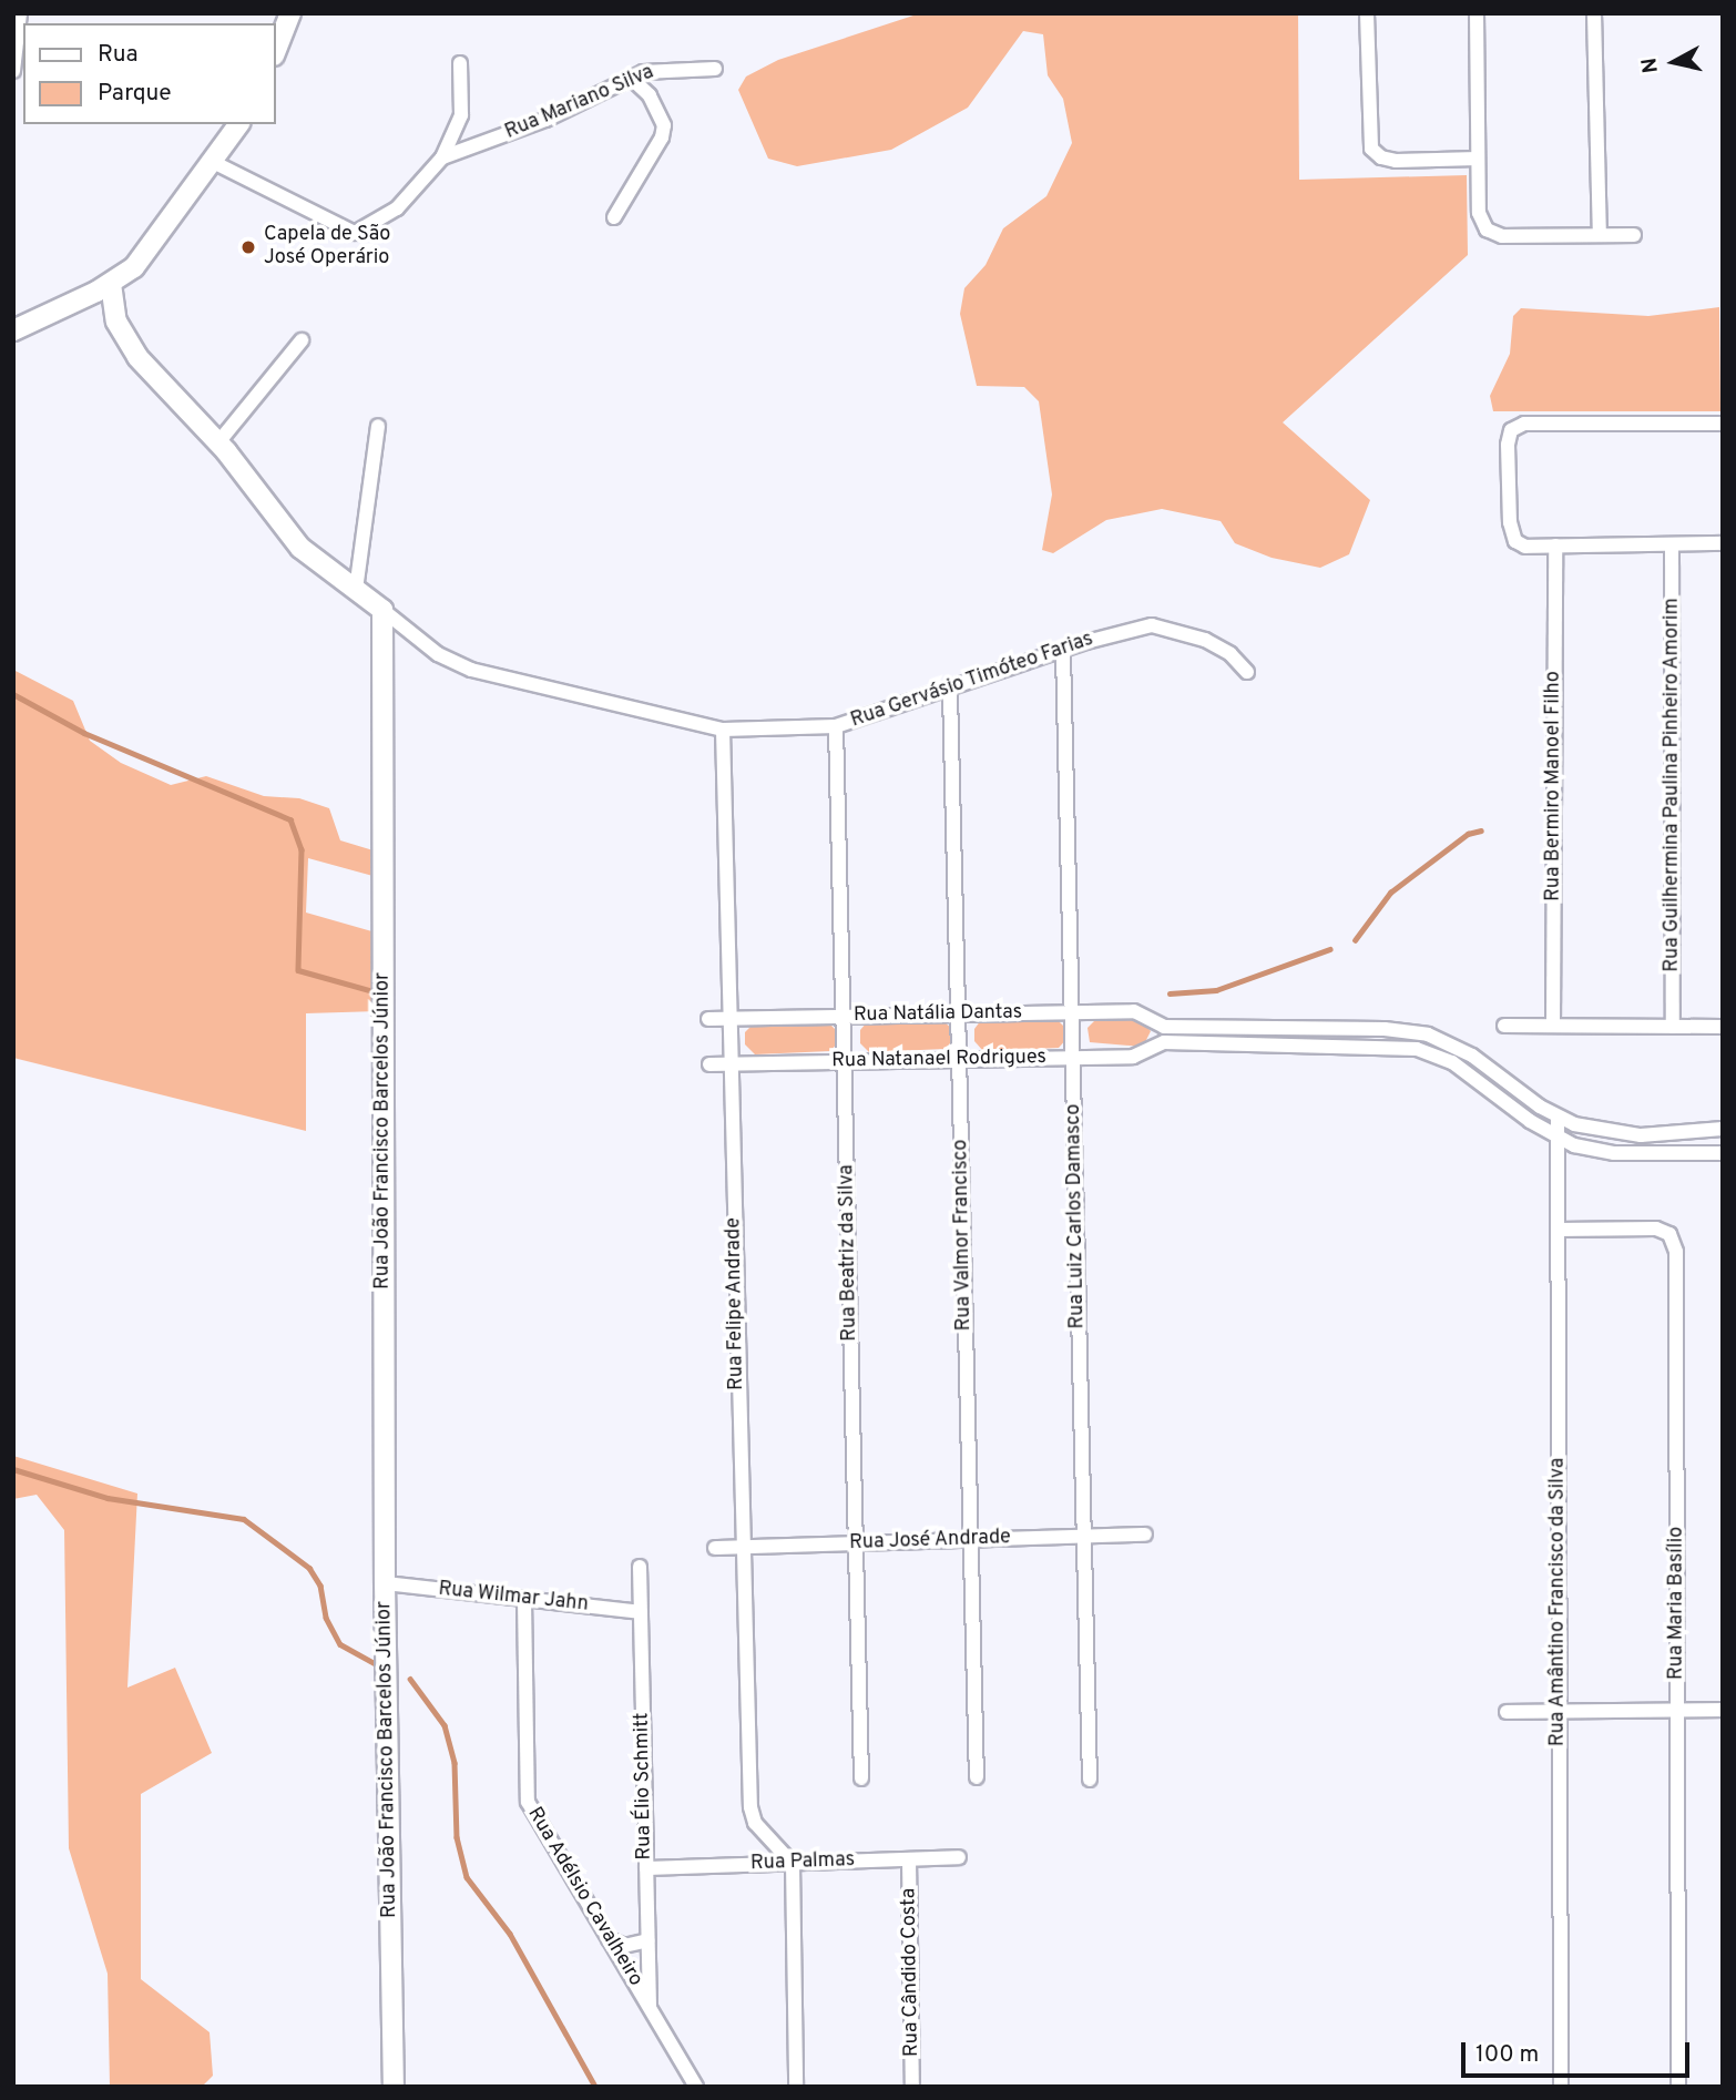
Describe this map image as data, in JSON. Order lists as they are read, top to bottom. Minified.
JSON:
{"streets":{"street":["Rua Mariano Silva","Rua Gervásio Timóteo Farias","Rua Guilhermina Paulina Pinheiro Amorim","Rua Bermiro Manoel Filho","Rua Natália Dantas","Rua Natanael Rodrigues","Rua João Francisco Barcelos Júnior","Rua Luiz Carlos Damasco","Rua Valmor Francisco","Rua Beatriz da Silva","Rua Felipe Andrade","Rua José Andrade","Rua Wilmar Jahn","Rua Amântino Francisco da Silva","Rua Maria Basílio","Rua Élio Schmitt","Rua Palmas","Rua Adélsio Cavalheiro","Rua Cândido Costa"]},"crossings":[["Rua Gervásio Timóteo Farias","Rua João Francisco Barcelos Júnior"],["Rua Gervásio Timóteo Farias","Rua Luiz Carlos Damasco"],["Rua Gervásio Timóteo Farias","Rua Valmor Francisco"],["Rua Gervásio Timóteo Farias","Rua Beatriz da Silva"],["Rua Gervásio Timóteo Farias","Rua Felipe Andrade"],["Rua Natália Dantas","Rua Luiz Carlos Damasco"],["Rua Natália Dantas","Rua Valmor Francisco"],["Rua Natália Dantas","Rua Beatriz da Silva"],["Rua Natália Dantas","Rua Felipe Andrade"],["Rua Natanael Rodrigues","Rua Luiz Carlos Damasco"],["Rua Natanael Rodrigues","Rua Valmor Francisco"],["Rua Natanael Rodrigues","Rua Beatriz da Silva"],["Rua Natanael Rodrigues","Rua Felipe Andrade"],["Rua João Francisco Barcelos Júnior","Rua Wilmar Jahn"],["Rua Luiz Carlos Damasco","Rua José Andrade"],["Rua Valmor Francisco","Rua José Andrade"],["Rua Beatriz da Silva","Rua José Andrade"],["Rua Felipe Andrade","Rua José Andrade"],["Rua Felipe Andrade","Rua Palmas"],["Rua Wilmar Jahn","Rua Élio Schmitt"],["Rua Wilmar Jahn","Rua Adélsio Cavalheiro"],["Rua Amântino Francisco da Silva","Rua Maria Basílio"],["Rua Élio Schmitt","Rua Palmas"],["Rua Élio Schmitt","Rua Adélsio Cavalheiro"],["Rua Palmas","Rua Cândido Costa"]],"places":["Capela de São José Operário"],"legend":["Rua","Parque"],"scale_bar":"100 m","north":"left"}
